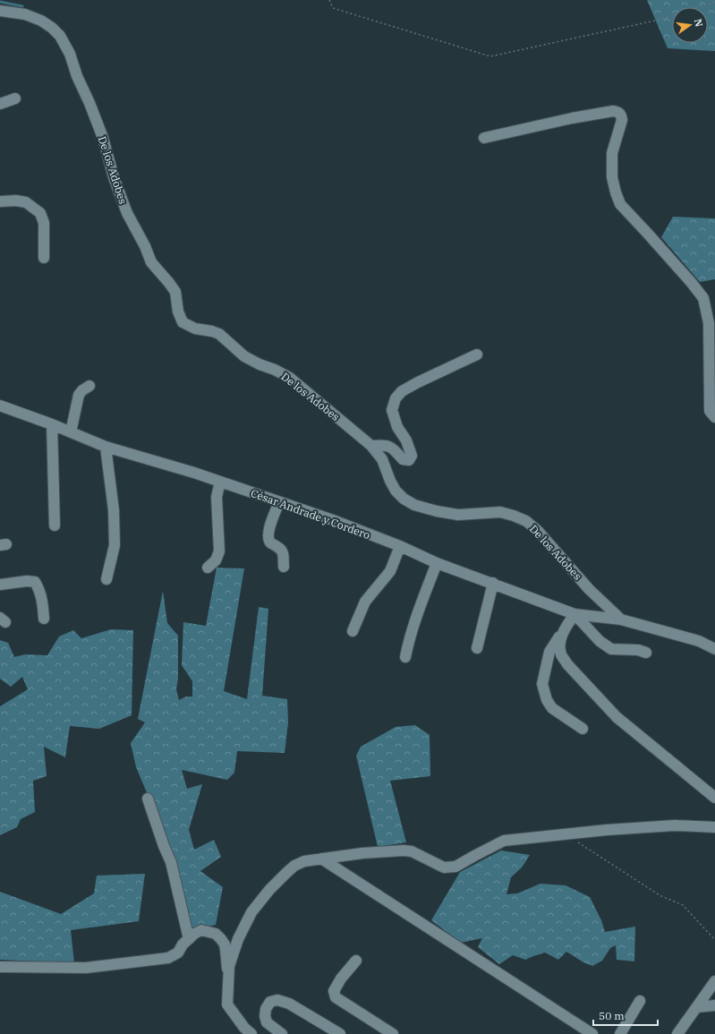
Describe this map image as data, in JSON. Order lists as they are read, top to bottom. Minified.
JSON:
{"streets":{"street":["De los Adobes","César Andrade y Cordero"]},"crossings":[["De los Adobes","César Andrade y Cordero"]],"scale_bar":"50 m","north":"right"}
